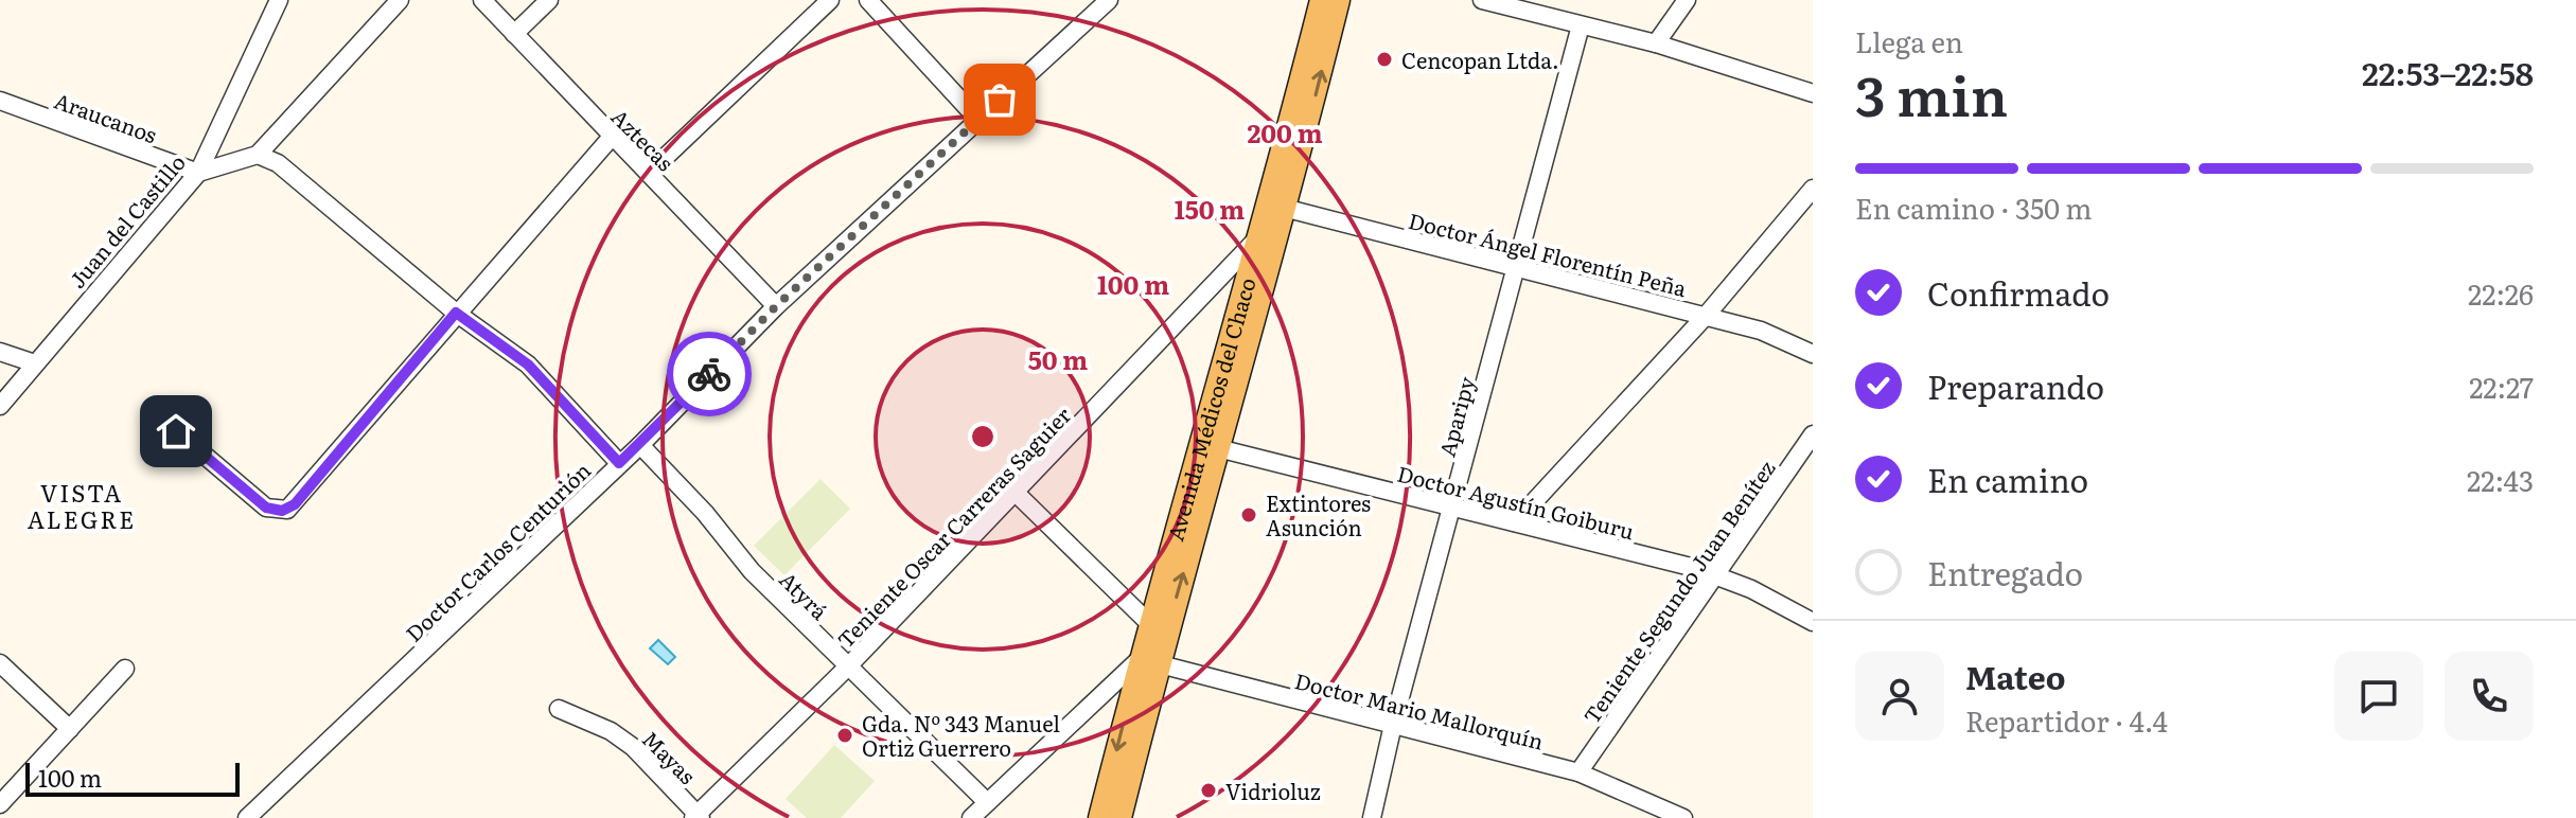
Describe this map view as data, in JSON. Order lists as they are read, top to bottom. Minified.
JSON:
{"streets":{"main road":["Avenida Médicos del Chaco"],"street":["Araucanos","Aztecas","Juan del Castillo","Doctor Ángel Florentín Peña","Aparipy","Doctor Agustín Goiburu","Teniente Oscar Carreras Saguier","Doctor Carlos Centurión","Teniente Segundo Juan Benítez","Atyrá","Doctor Mario Mallorquín","Mayas"]},"crossings":[["Araucanos","Juan del Castillo"],["Aztecas","Doctor Carlos Centurión"],["Doctor Ángel Florentín Peña","Avenida Médicos del Chaco"],["Doctor Ángel Florentín Peña","Aparipy"],["Avenida Médicos del Chaco","Doctor Agustín Goiburu"],["Avenida Médicos del Chaco","Teniente Oscar Carreras Saguier"],["Avenida Médicos del Chaco","Doctor Mario Mallorquín"],["Aparipy","Doctor Agustín Goiburu"],["Aparipy","Doctor Mario Mallorquín"],["Doctor Agustín Goiburu","Teniente Segundo Juan Benítez"],["Teniente Oscar Carreras Saguier","Atyrá"],["Teniente Oscar Carreras Saguier","Mayas"],["Doctor Carlos Centurión","Atyrá"],["Teniente Segundo Juan Benítez","Doctor Mario Mallorquín"]],"districts":["VISTA ALEGRE"],"places":["Cencopan Ltda.","Extintores Asunción","Gda. Nº 343 Manuel Ortiz Guerrero","Vidrioluz"],"scale_bar":"100 m","page":{"heading":["3 min","Llega en","22:53–22:58"],"panel":["Mateo","Repartidor · 4.4"],"bar":"En camino · 350 m","list":[["Confirmado","22:26"],["Preparando","22:27"],["En camino","22:43"],"Entregado"],"scale":"100 m"},"rings":["200 m","150 m","100 m","50 m"]}
